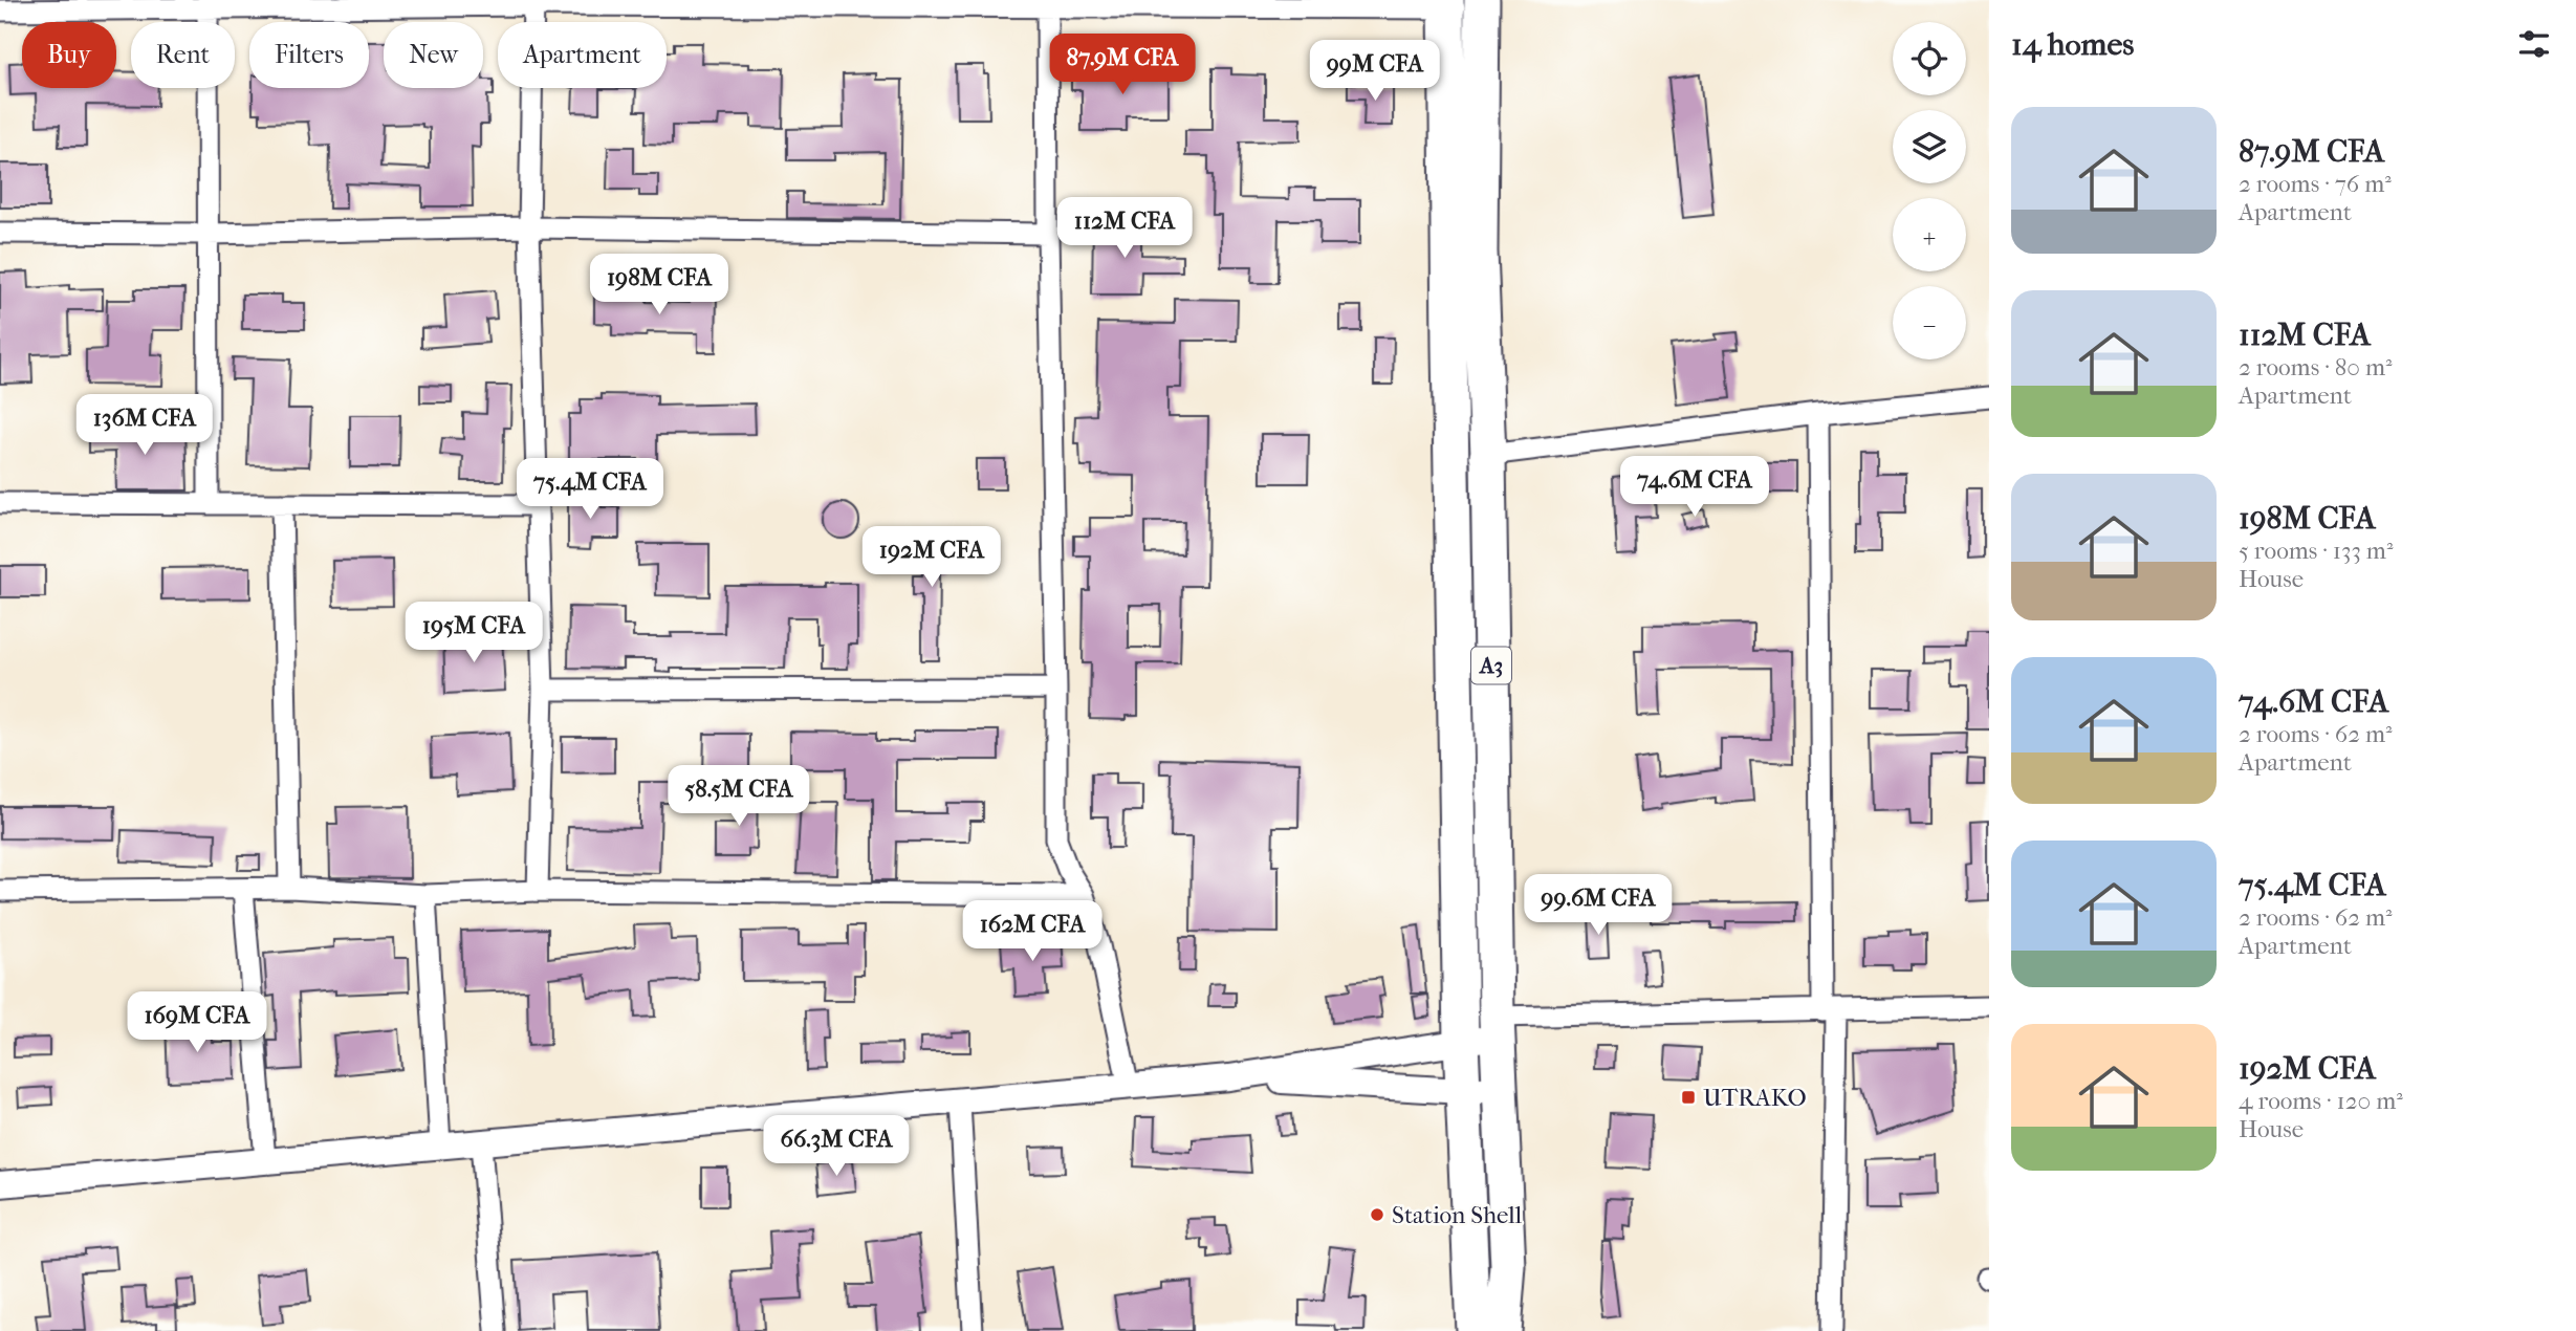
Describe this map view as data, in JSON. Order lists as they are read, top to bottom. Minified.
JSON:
{"streets":{"highway":["A3"]},"places":{"transit":["UTRAKO"],"other":["Station Shell"]},"page":{"heading":"14 homes","map_buttons":["+","−"],"chip":["Buy","Rent","Filters","New","Apartment"],"price":["87.9M CFA","99M CFA","112M CFA","198M CFA","136M CFA","74.6M CFA","75.4M CFA","192M CFA","195M CFA","58.5M CFA","99.6M CFA","162M CFA","169M CFA","66.3M CFA"],"list":[{"name":"87.9M CFA","note":"2 rooms · 76 m² · Apartment"},{"name":"112M CFA","note":"2 rooms · 80 m² · Apartment"},{"name":"198M CFA","note":"5 rooms · 133 m² · House"},{"name":"74.6M CFA","note":"2 rooms · 62 m² · Apartment"},{"name":"75.4M CFA","note":"2 rooms · 62 m² · Apartment"},{"name":"192M CFA","note":"4 rooms · 120 m² · House"}]}}
